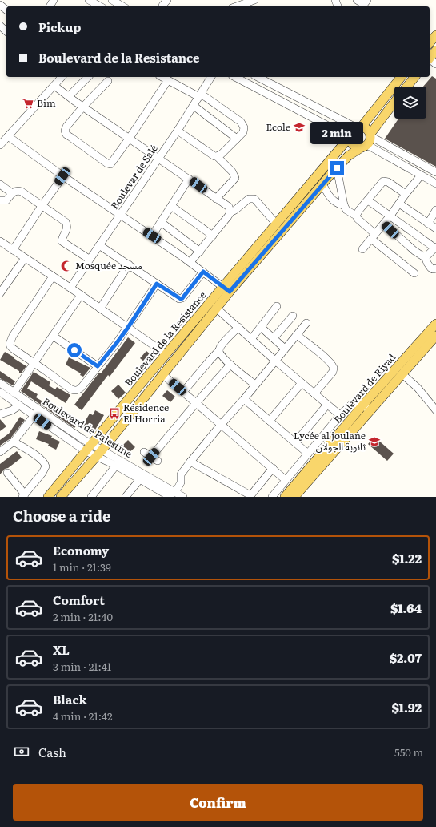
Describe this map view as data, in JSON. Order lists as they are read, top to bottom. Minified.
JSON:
{"streets":{"main road":["Boulevard de la Resistance","Boulevard de Riyad"],"street":["Boulevar de Salé","Boulevard de Palestine"]},"crossings":[["Boulevard de la Resistance","Boulevard de Palestine"]],"places":{"supermarket":["Bim"],"school or university":["Ecole","Lycée al joulane ثانوية الجولان"],"mosque":["Mosquée مسجد"],"bus stop":["Résidence El Horria"]},"page":{"banner":["Pickup","Boulevard de la Resistance"],"bubble":"2 min","heading":"Choose a ride","list":[{"name":"Economy","note":"1 min · 21:39","value":"$1.22"},{"name":"Comfort","note":"2 min · 21:40","value":"$1.64"},{"name":"XL","note":"3 min · 21:41","value":"$2.07"},{"name":"Black","note":"4 min · 21:42","value":"$1.92"}],"pay":["Cash","550 m"],"buttons":"Confirm"}}
